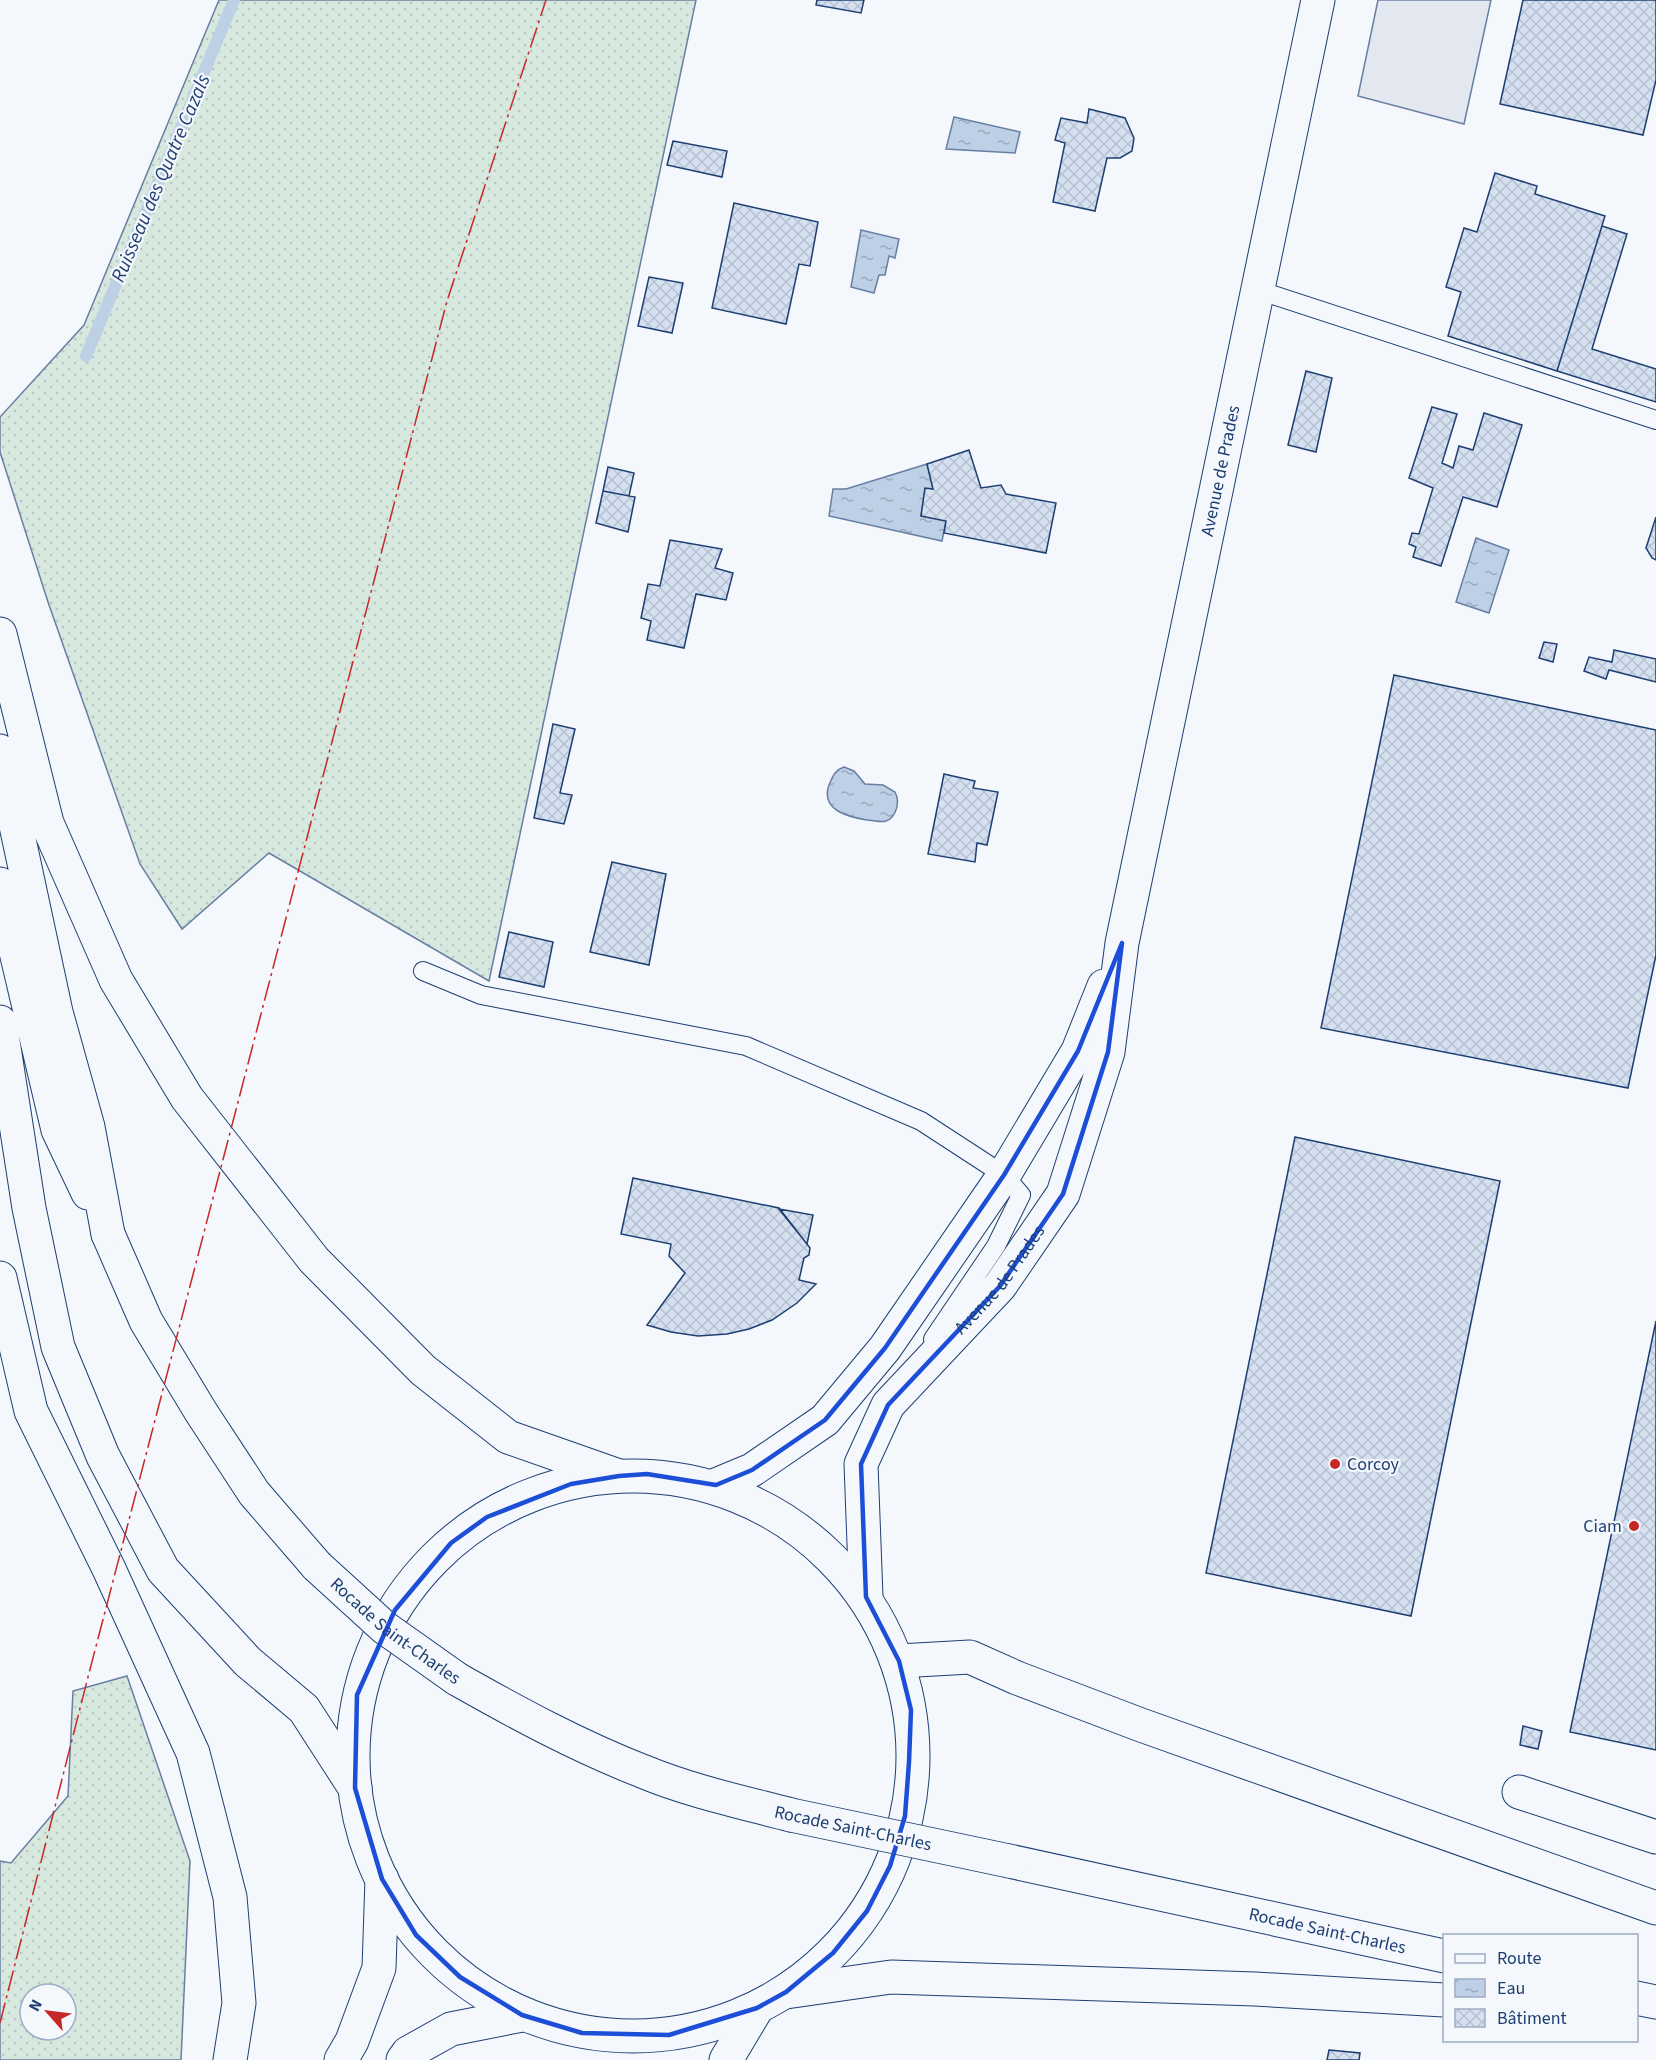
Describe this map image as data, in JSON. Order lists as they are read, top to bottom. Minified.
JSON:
{"streets":{"main road":["Avenue de Prades","Rocade Saint-Charles"]},"water":["Ruisseau des Quatre Cazals"],"places":["Corcoy","Ciam"],"legend":["Route","Eau","Bâtiment"],"north":"top left"}
